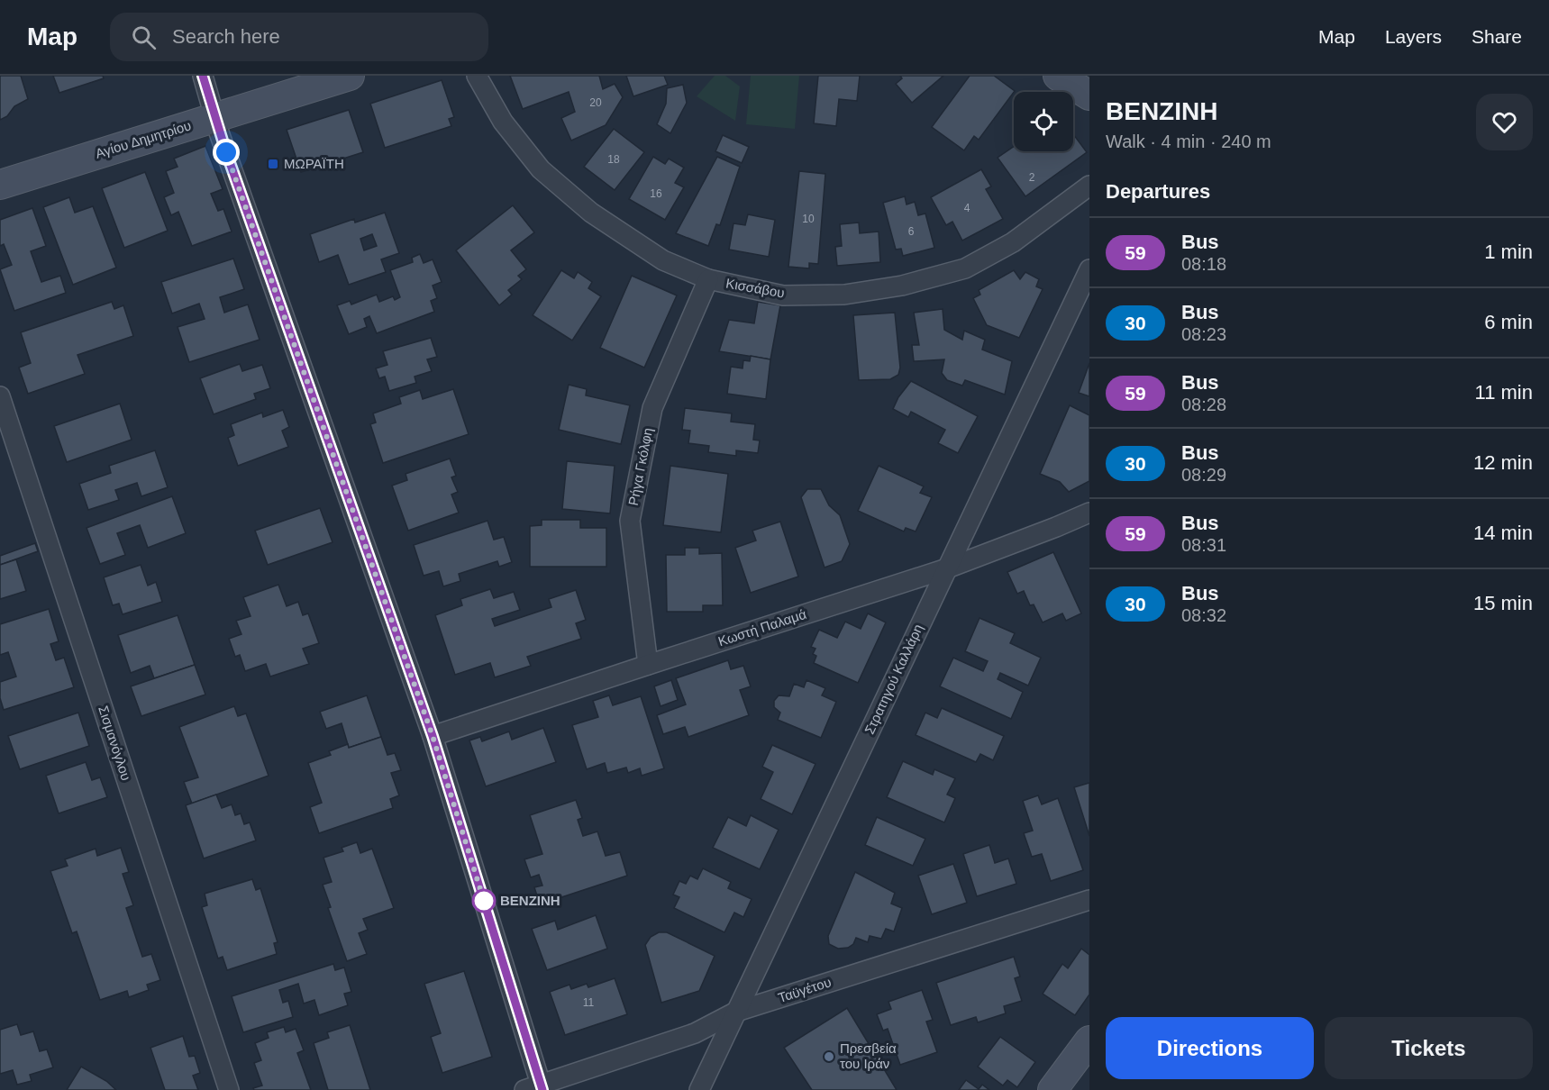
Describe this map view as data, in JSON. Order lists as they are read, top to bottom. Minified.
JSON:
{"streets":{"street":["Αγίου Δημητρίου","Κισσάβου","Ρήγα Γκόλφη","Κωστή Παλαμά","Στρατηγού Καλλάρη","Σισμανόγλου","Ταϋγέτου"]},"crossings":[["Κισσάβου","Ρήγα Γκόλφη"],["Ρήγα Γκόλφη","Κωστή Παλαμά"],["Κωστή Παλαμά","Στρατηγού Καλλάρη"],["Στρατηγού Καλλάρη","Ταϋγέτου"]],"places":{"transit":["ΜΩΡΑΪΤΗ"],"other":["ΒΕΝΖΙΝΗ","Πρεσβεία του Ιράν"]},"lines":["bus line 59"],"house_numbers":["20","18","2","16","4","10","6","11"],"page":{"header":"Map","search":"Search here","nav":["Map","Layers","Share"],"heading":[["ΒΕΝΖΙΝΗ","Walk · 4 min · 240 m"],"Departures"],"list":[{"mark":"59","name":"Bus","note":"08:18","value":"1 min"},{"mark":"30","name":"Bus","note":"08:23","value":"6 min"},{"mark":"59","name":"Bus","note":"08:28","value":"11 min"},{"mark":"30","name":"Bus","note":"08:29","value":"12 min"},{"mark":"59","name":"Bus","note":"08:31","value":"14 min"},{"mark":"30","name":"Bus","note":"08:32","value":"15 min"}],"buttons":["Directions","Tickets"]}}
